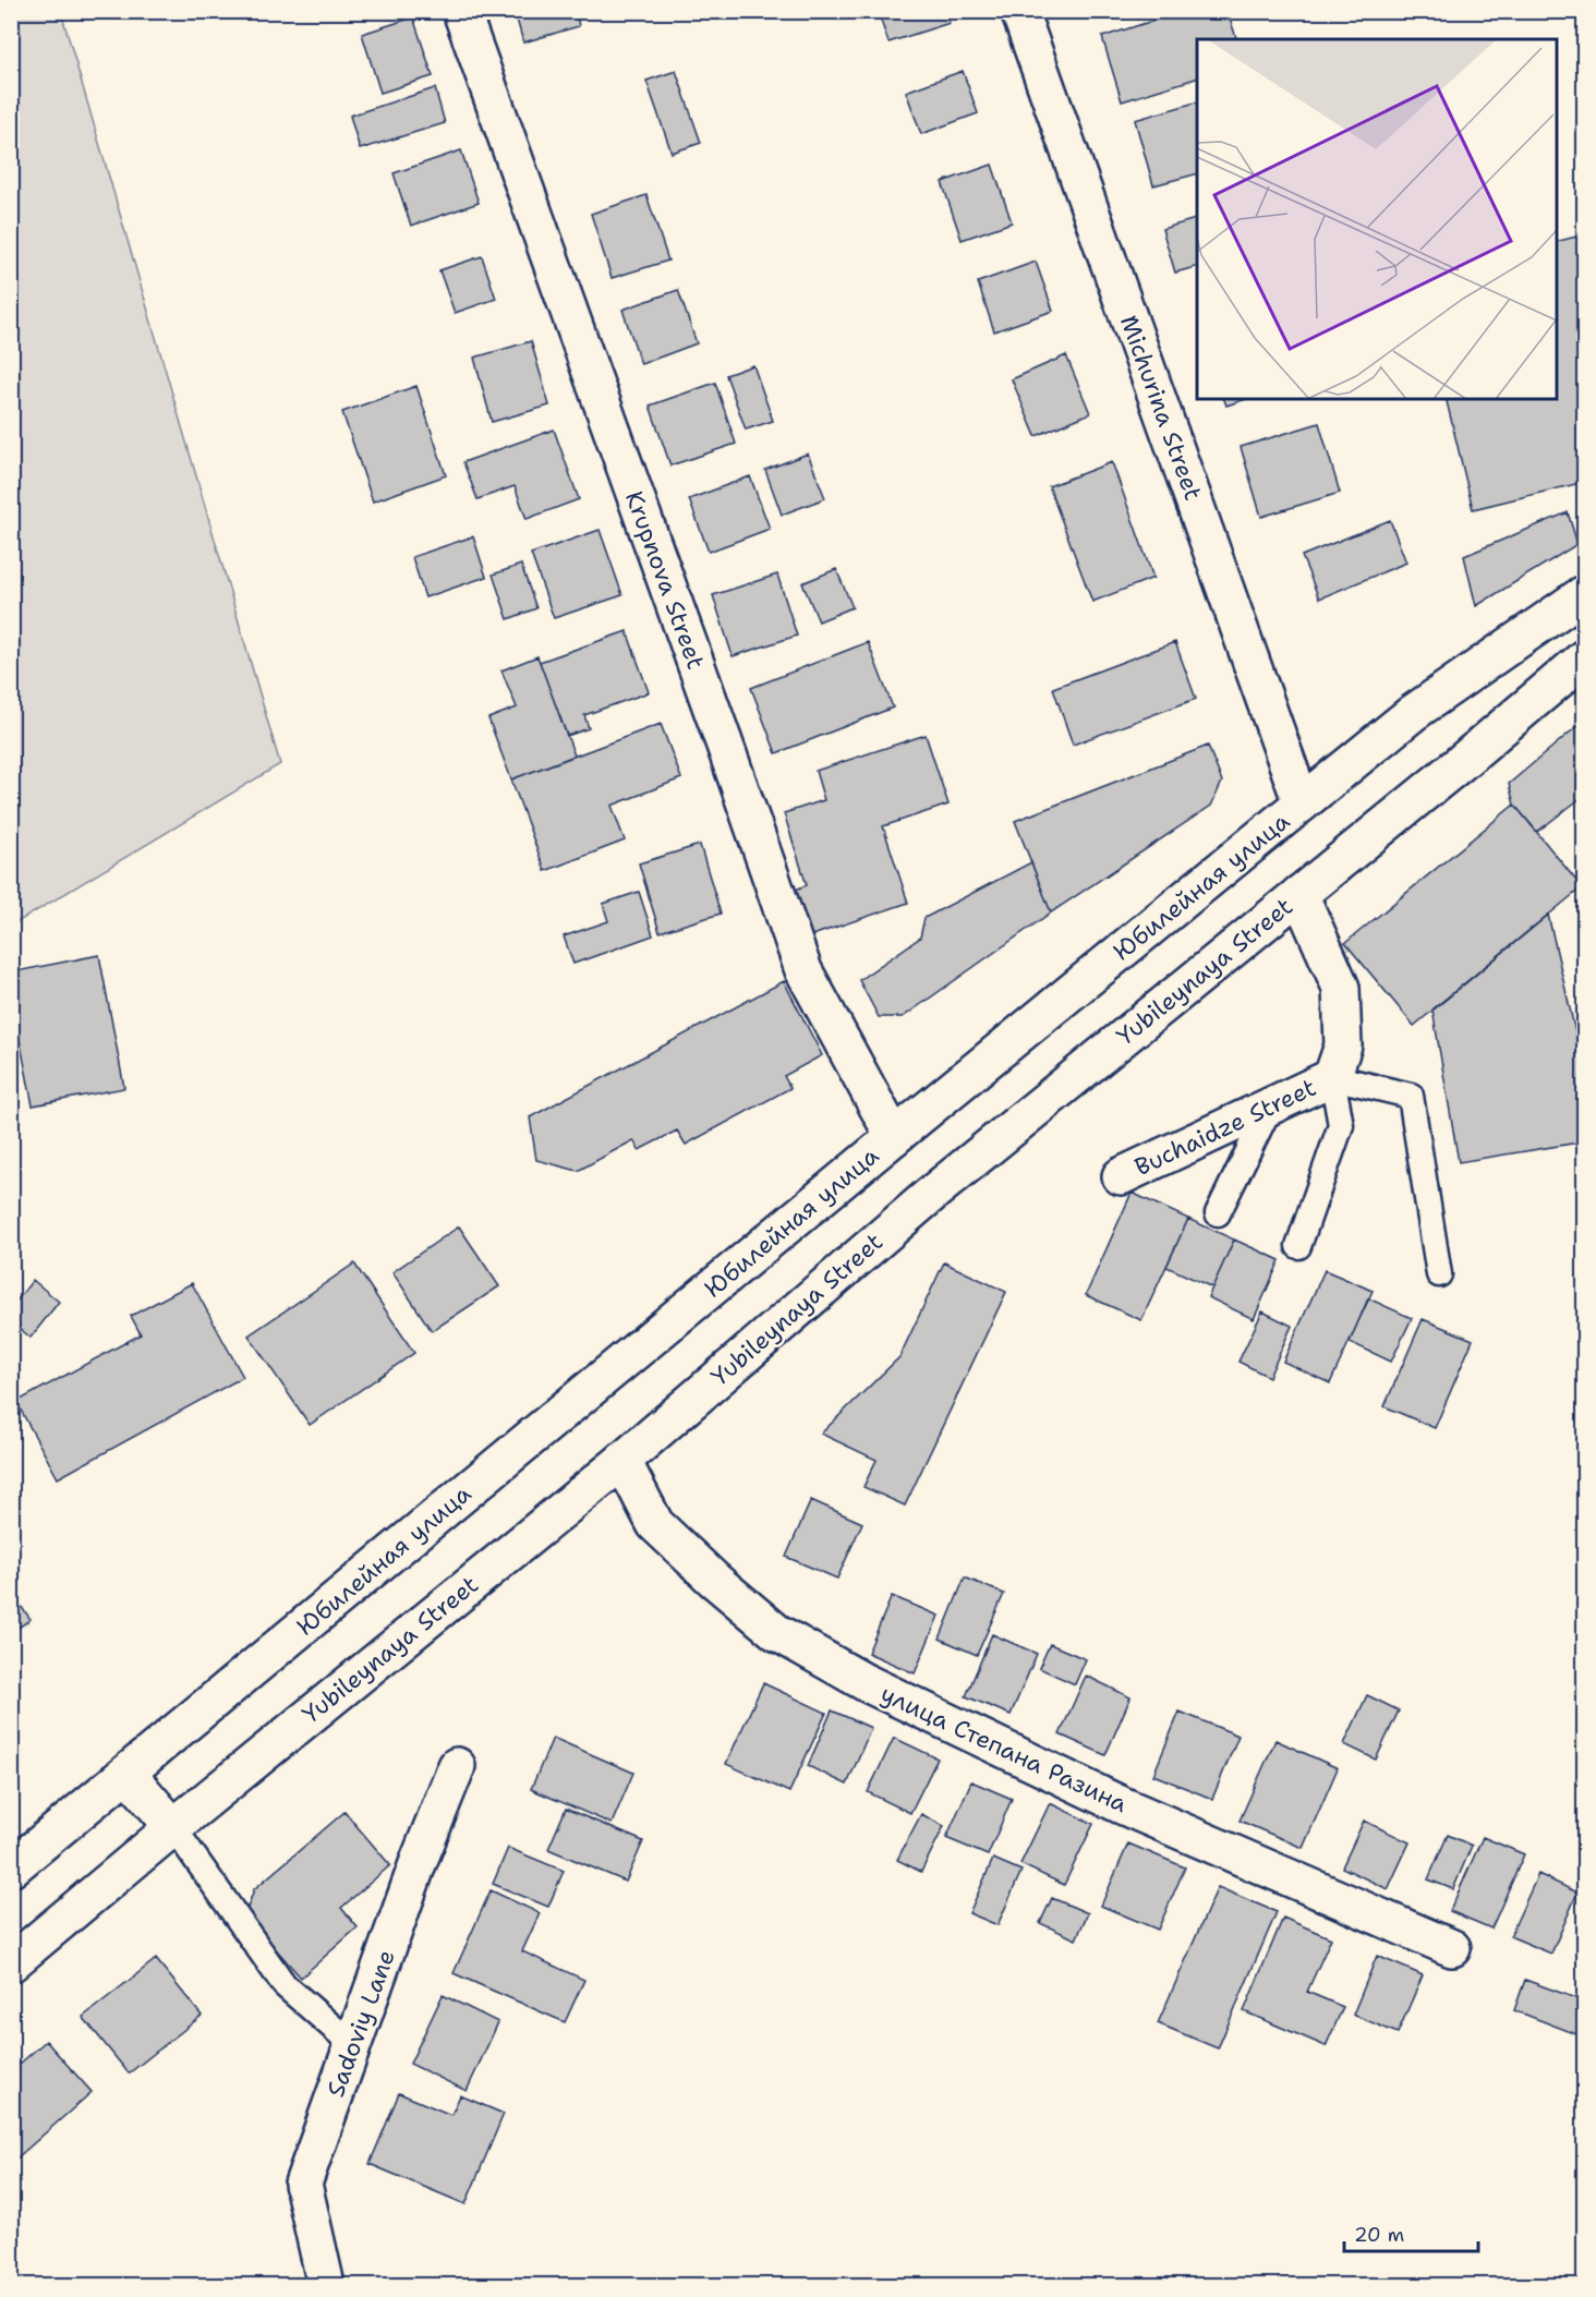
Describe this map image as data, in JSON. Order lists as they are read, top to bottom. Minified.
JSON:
{"streets":{"street":["Michurina Street","Krupnova Street","Юбилейная улица","Yubileynaya Street","Buchaidze Street","улица Степана Разина","Sadoviy Lane"]},"crossings":[["Michurina Street","Юбилейная улица"],["Krupnova Street","Юбилейная улица"],["Yubileynaya Street","Buchaidze Street"],["Yubileynaya Street","улица Степана Разина"]],"scale_bar":"20 m"}
